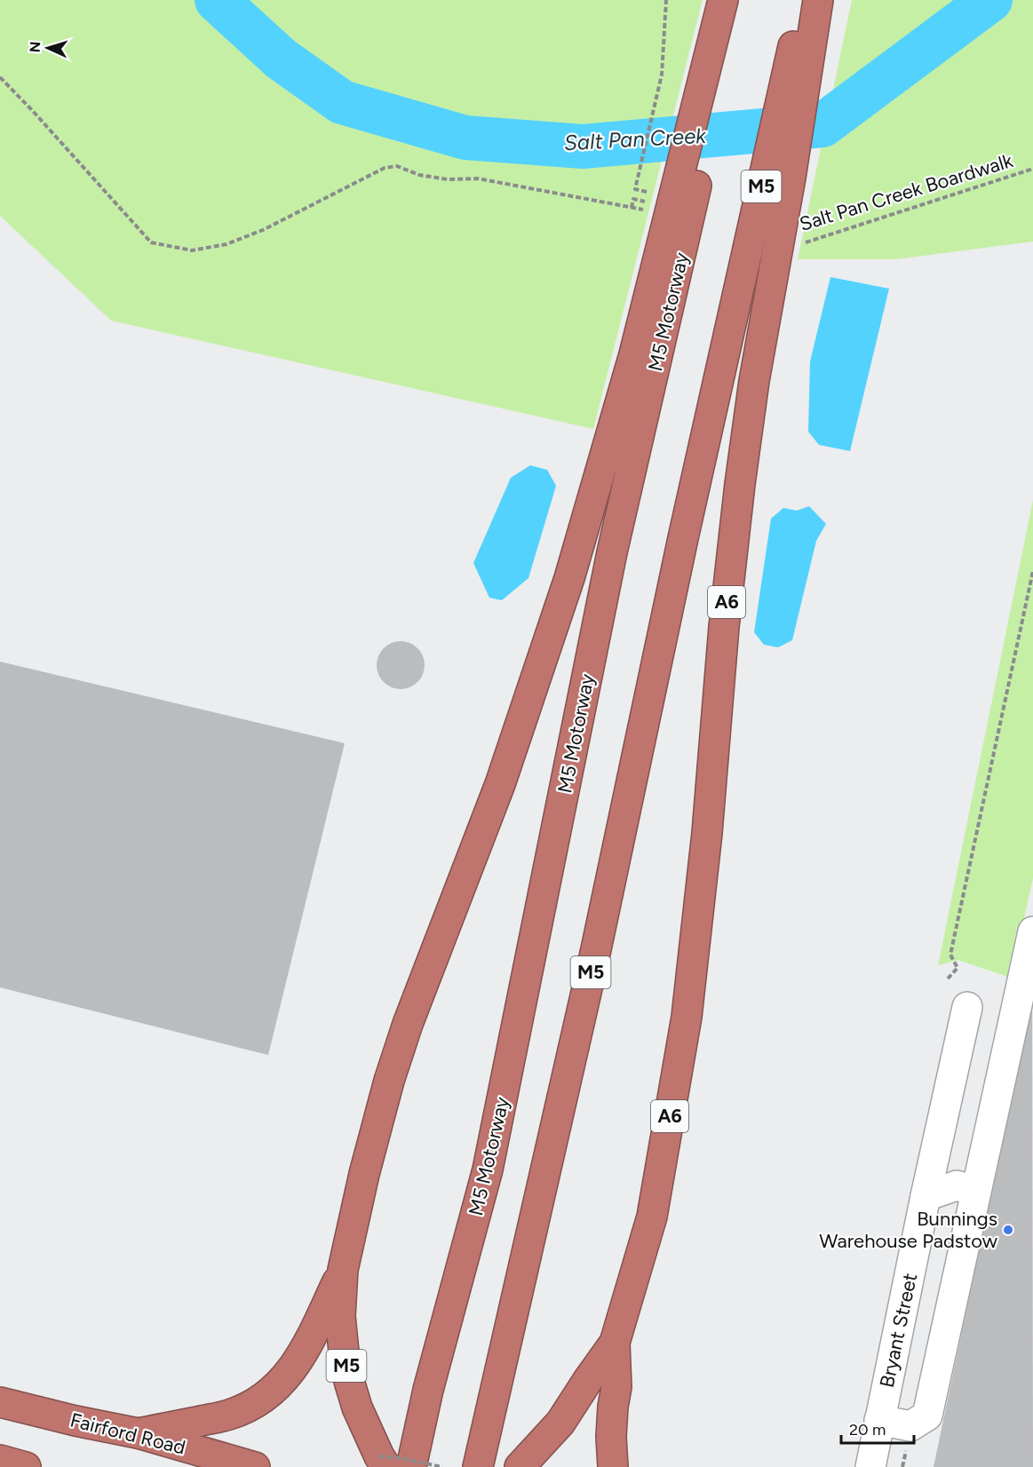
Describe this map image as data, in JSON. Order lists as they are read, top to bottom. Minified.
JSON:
{"streets":{"highway":["M5","M5 Motorway","A6","Fairford Road"],"street":["Bryant Street"],"path":["Salt Pan Creek Boardwalk"]},"crossings":[["M5","M5 Motorway"],["M5","Fairford Road"]],"water":["Salt Pan Creek"],"places":["Bunnings Warehouse Padstow"],"scale_bar":"20 m","north":"left"}
